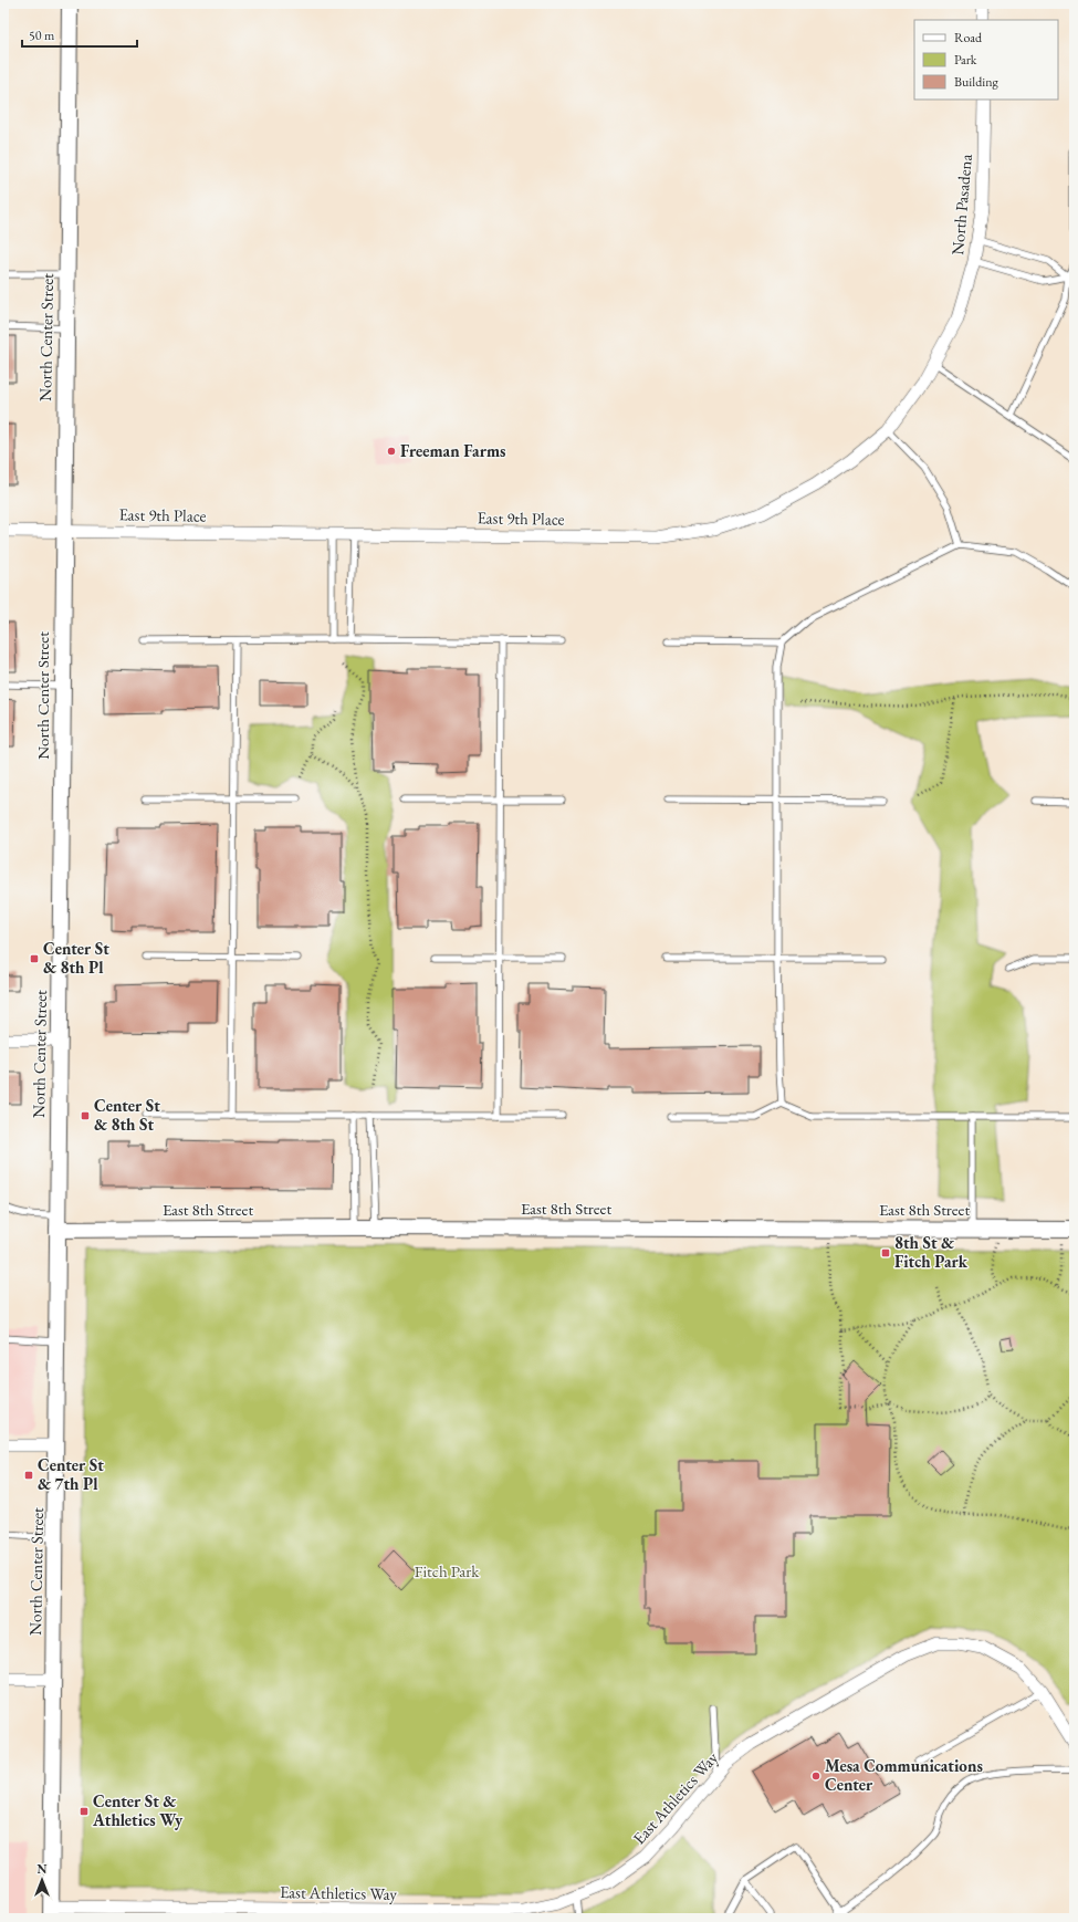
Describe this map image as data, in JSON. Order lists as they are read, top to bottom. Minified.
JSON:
{"streets":{"street":["North Pasadena","North Center Street","East 9th Place","East 8th Street","East Athletics Way"]},"crossings":[["North Pasadena","East 9th Place"],["North Center Street","East 9th Place"],["North Center Street","East 8th Street"],["North Center Street","East Athletics Way"]],"parks":["Fitch Park"],"places":{"other":["Freeman Farms","Mesa Communications Center"],"transit":["Center St & 8th Pl","Center St & 8th St","8th St & Fitch Park","Center St & 7th Pl","Center St & Athletics Wy"]},"legend":["Road","Park","Building"],"scale_bar":"50 m","north":"top"}
